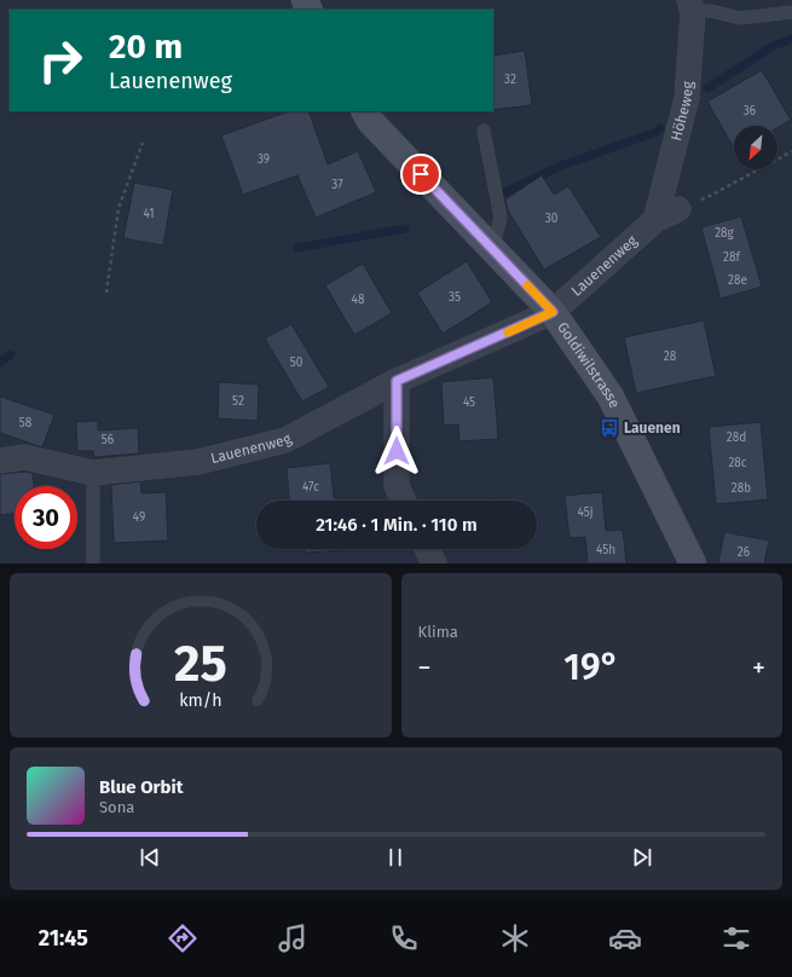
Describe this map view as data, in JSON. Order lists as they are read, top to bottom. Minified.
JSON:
{"streets":{"street":["Höheweg","Lauenenweg","Goldiwilstrasse"]},"crossings":[["Höheweg","Lauenenweg"],["Lauenenweg","Goldiwilstrasse"]],"places":{"bus stop":["Lauenen"]},"house_numbers":["32","36","39","37","41","30","28g","28f","28e","35","48","28","50","52","45","58","28d","56","28c","47c","28b","45j","49","45h","26"],"north":"bottom left","page":{"turn":["20 m","Lauenenweg"],"limit":"30","trip":"21:46 · 1 Min. · 110 m","tile":"Klima","heat":["−","19°","+"],"song":["Blue Orbit","Sona"],"tabs":"21:45","gauge":["25","km/h"]}}
